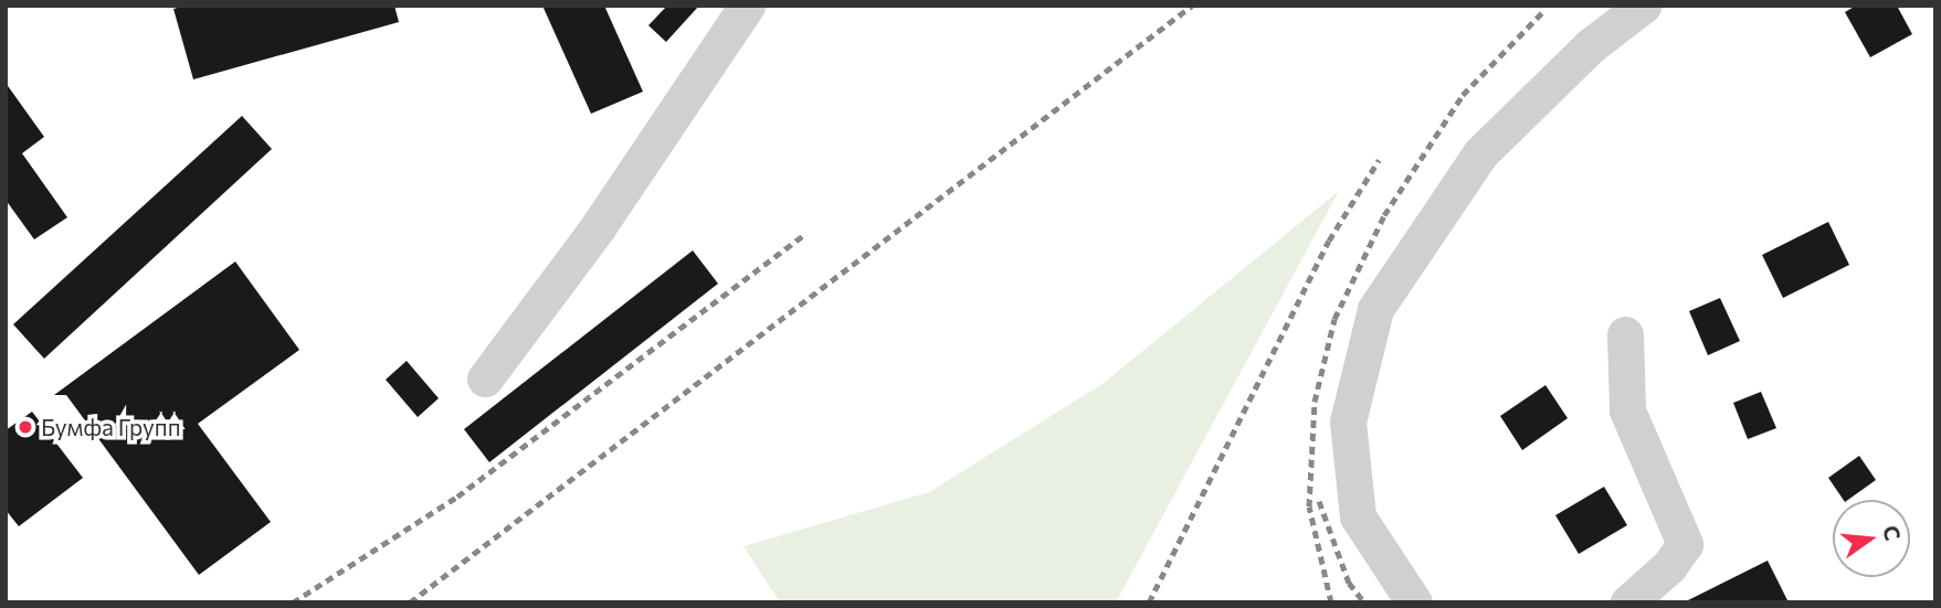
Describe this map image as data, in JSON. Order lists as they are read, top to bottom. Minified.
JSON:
{"places":["Бумфа Групп"],"north":"right"}
